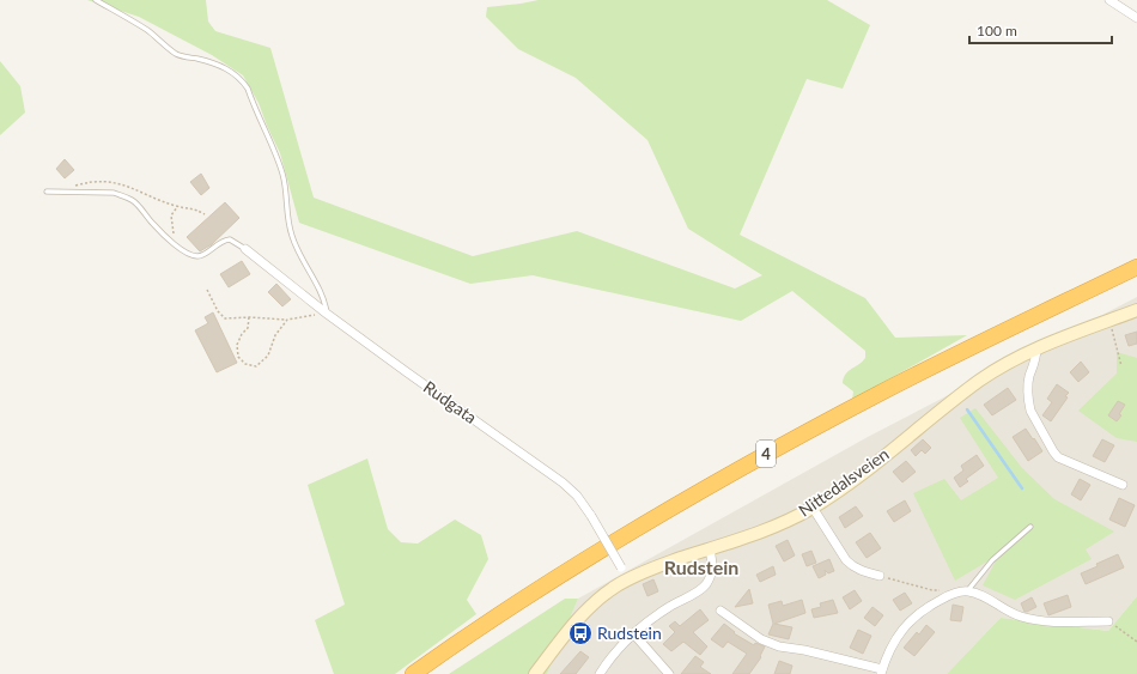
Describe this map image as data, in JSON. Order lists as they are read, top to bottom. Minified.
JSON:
{"streets":{"highway":["4"],"main road":["Nittedalsveien"],"street":["Rudgata"]},"crossings":[["Rudgata","Nittedalsveien"]],"districts":["Rudstein"],"places":{"bus stop":["Rudstein"]},"scale_bar":"100 m"}
